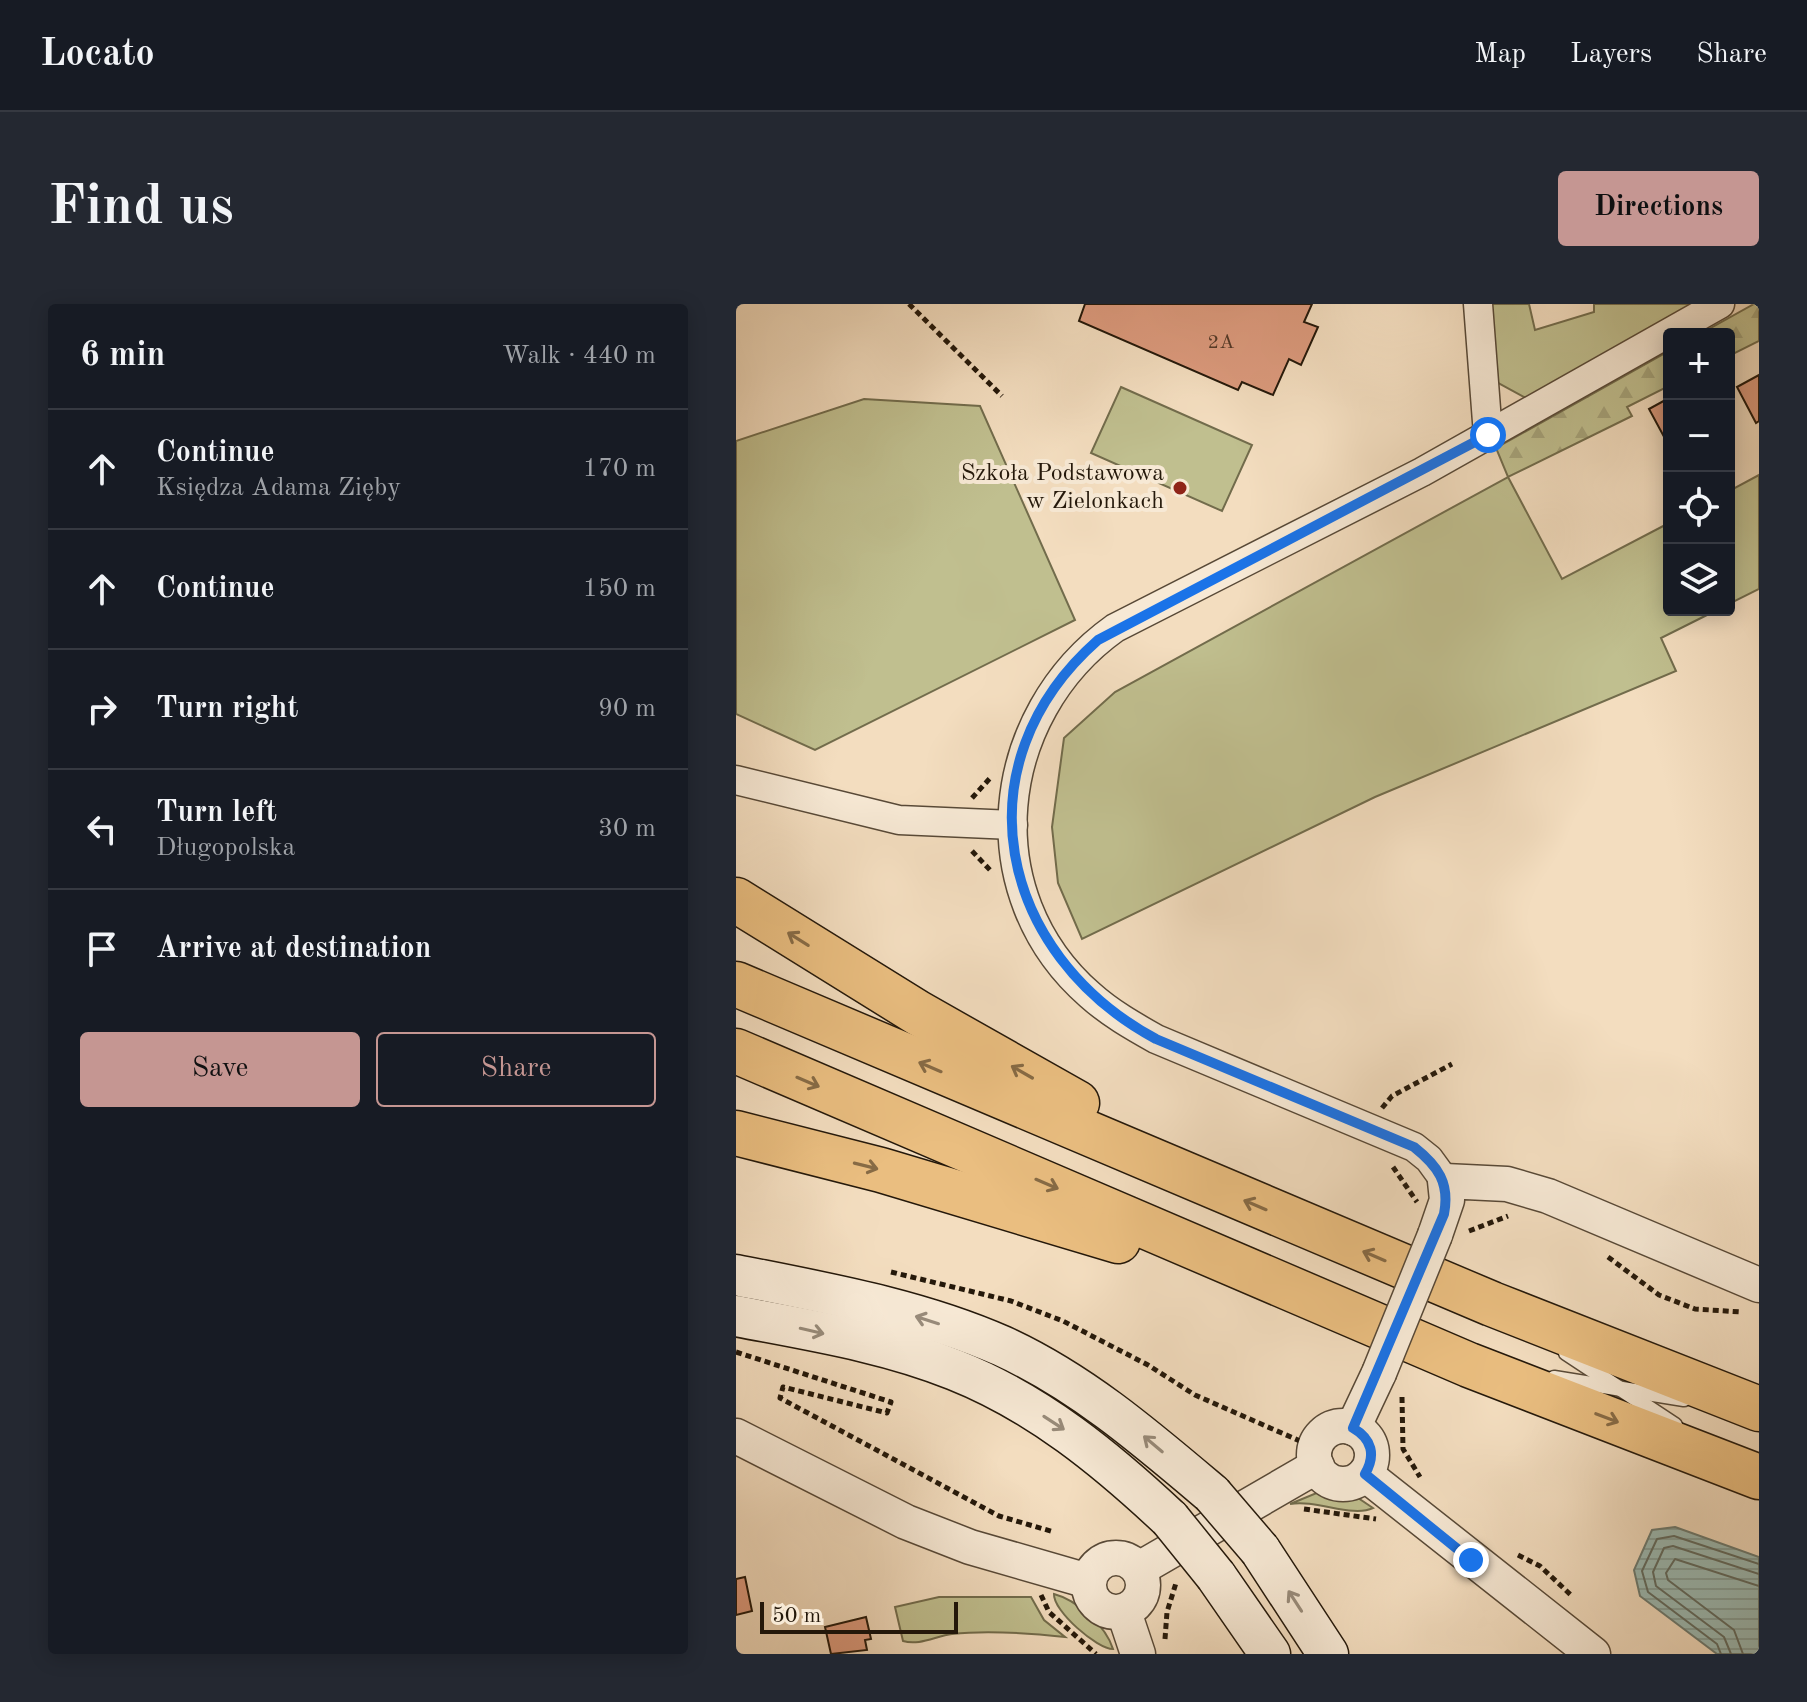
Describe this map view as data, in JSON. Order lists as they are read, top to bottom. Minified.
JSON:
{"places":["Szkoła Podstawowa w Zielonkach"],"house_numbers":["2A"],"scale_bar":"50 m","page":{"header":"Locato","nav":["Map","Layers","Share"],"buttons":["Directions",["Save","Share"]],"title":"Find us","heading":["6 min","Walk · 440 m"],"map_buttons":["+","−"],"list":[["Continue","Księdza Adama Zięby","170 m"],["Continue","150 m"],["Turn right","90 m"],["Turn left","Długopolska","30 m"],"Arrive at destination"],"scale":"50 m"}}
